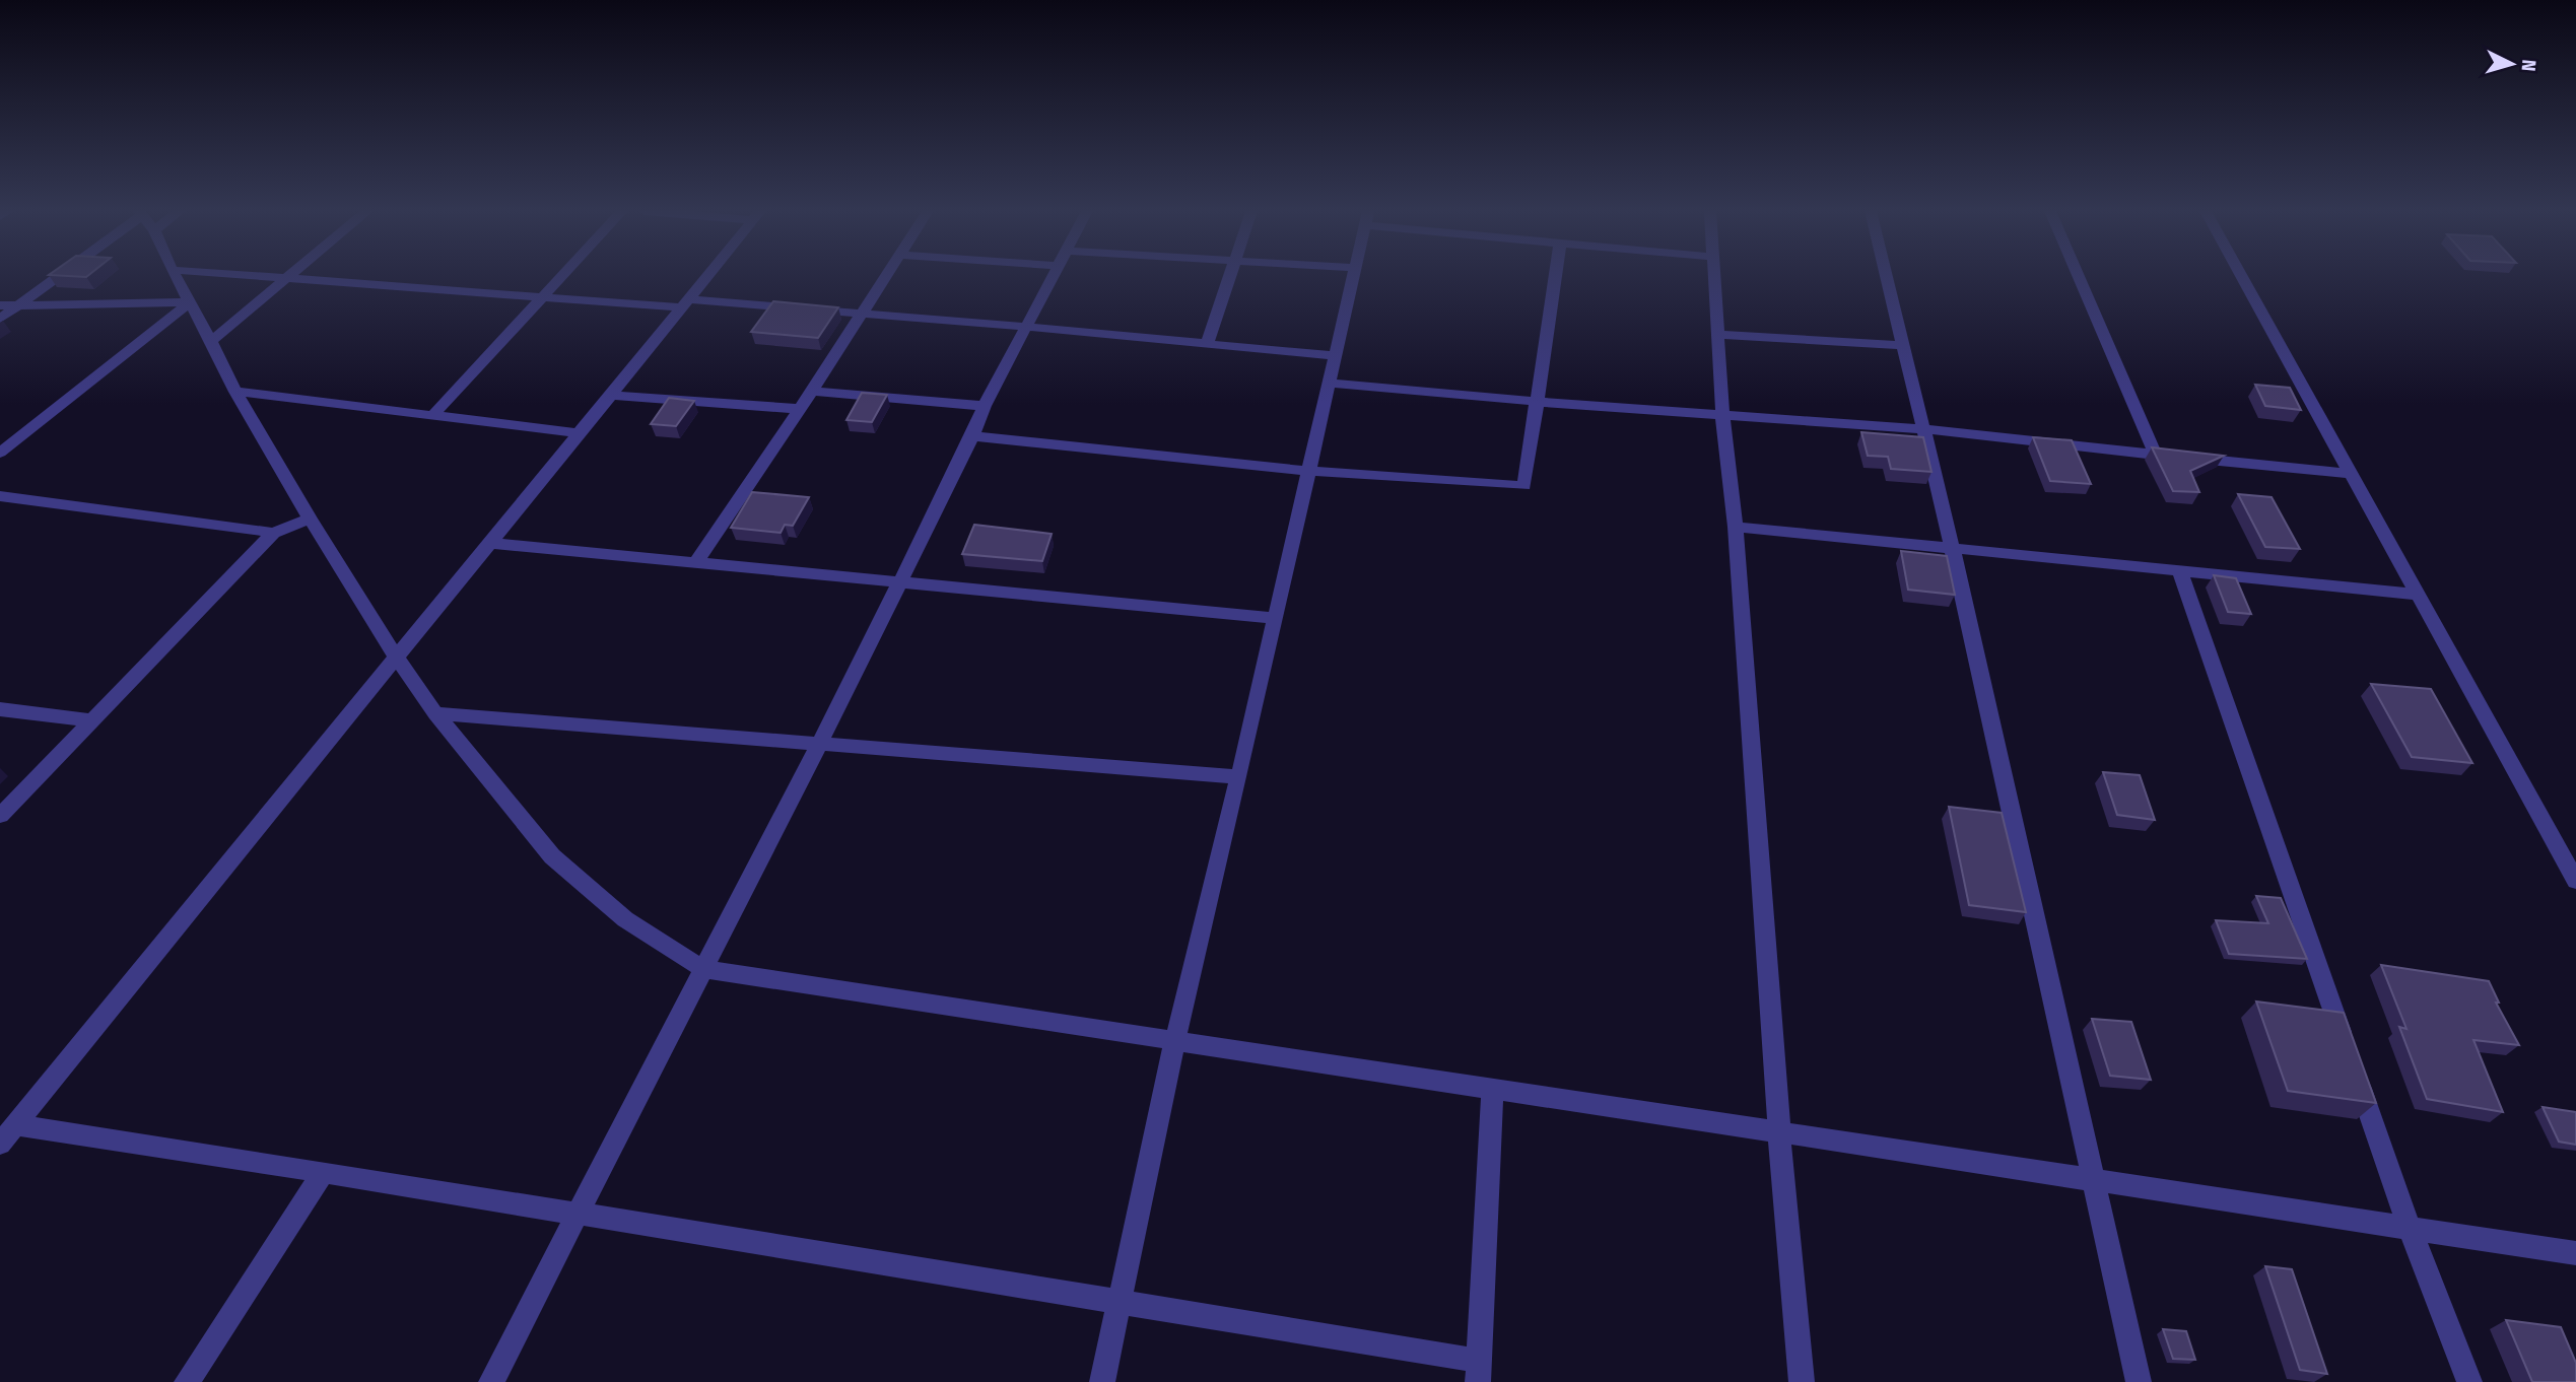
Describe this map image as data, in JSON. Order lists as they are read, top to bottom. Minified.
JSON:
{"north":"right"}
